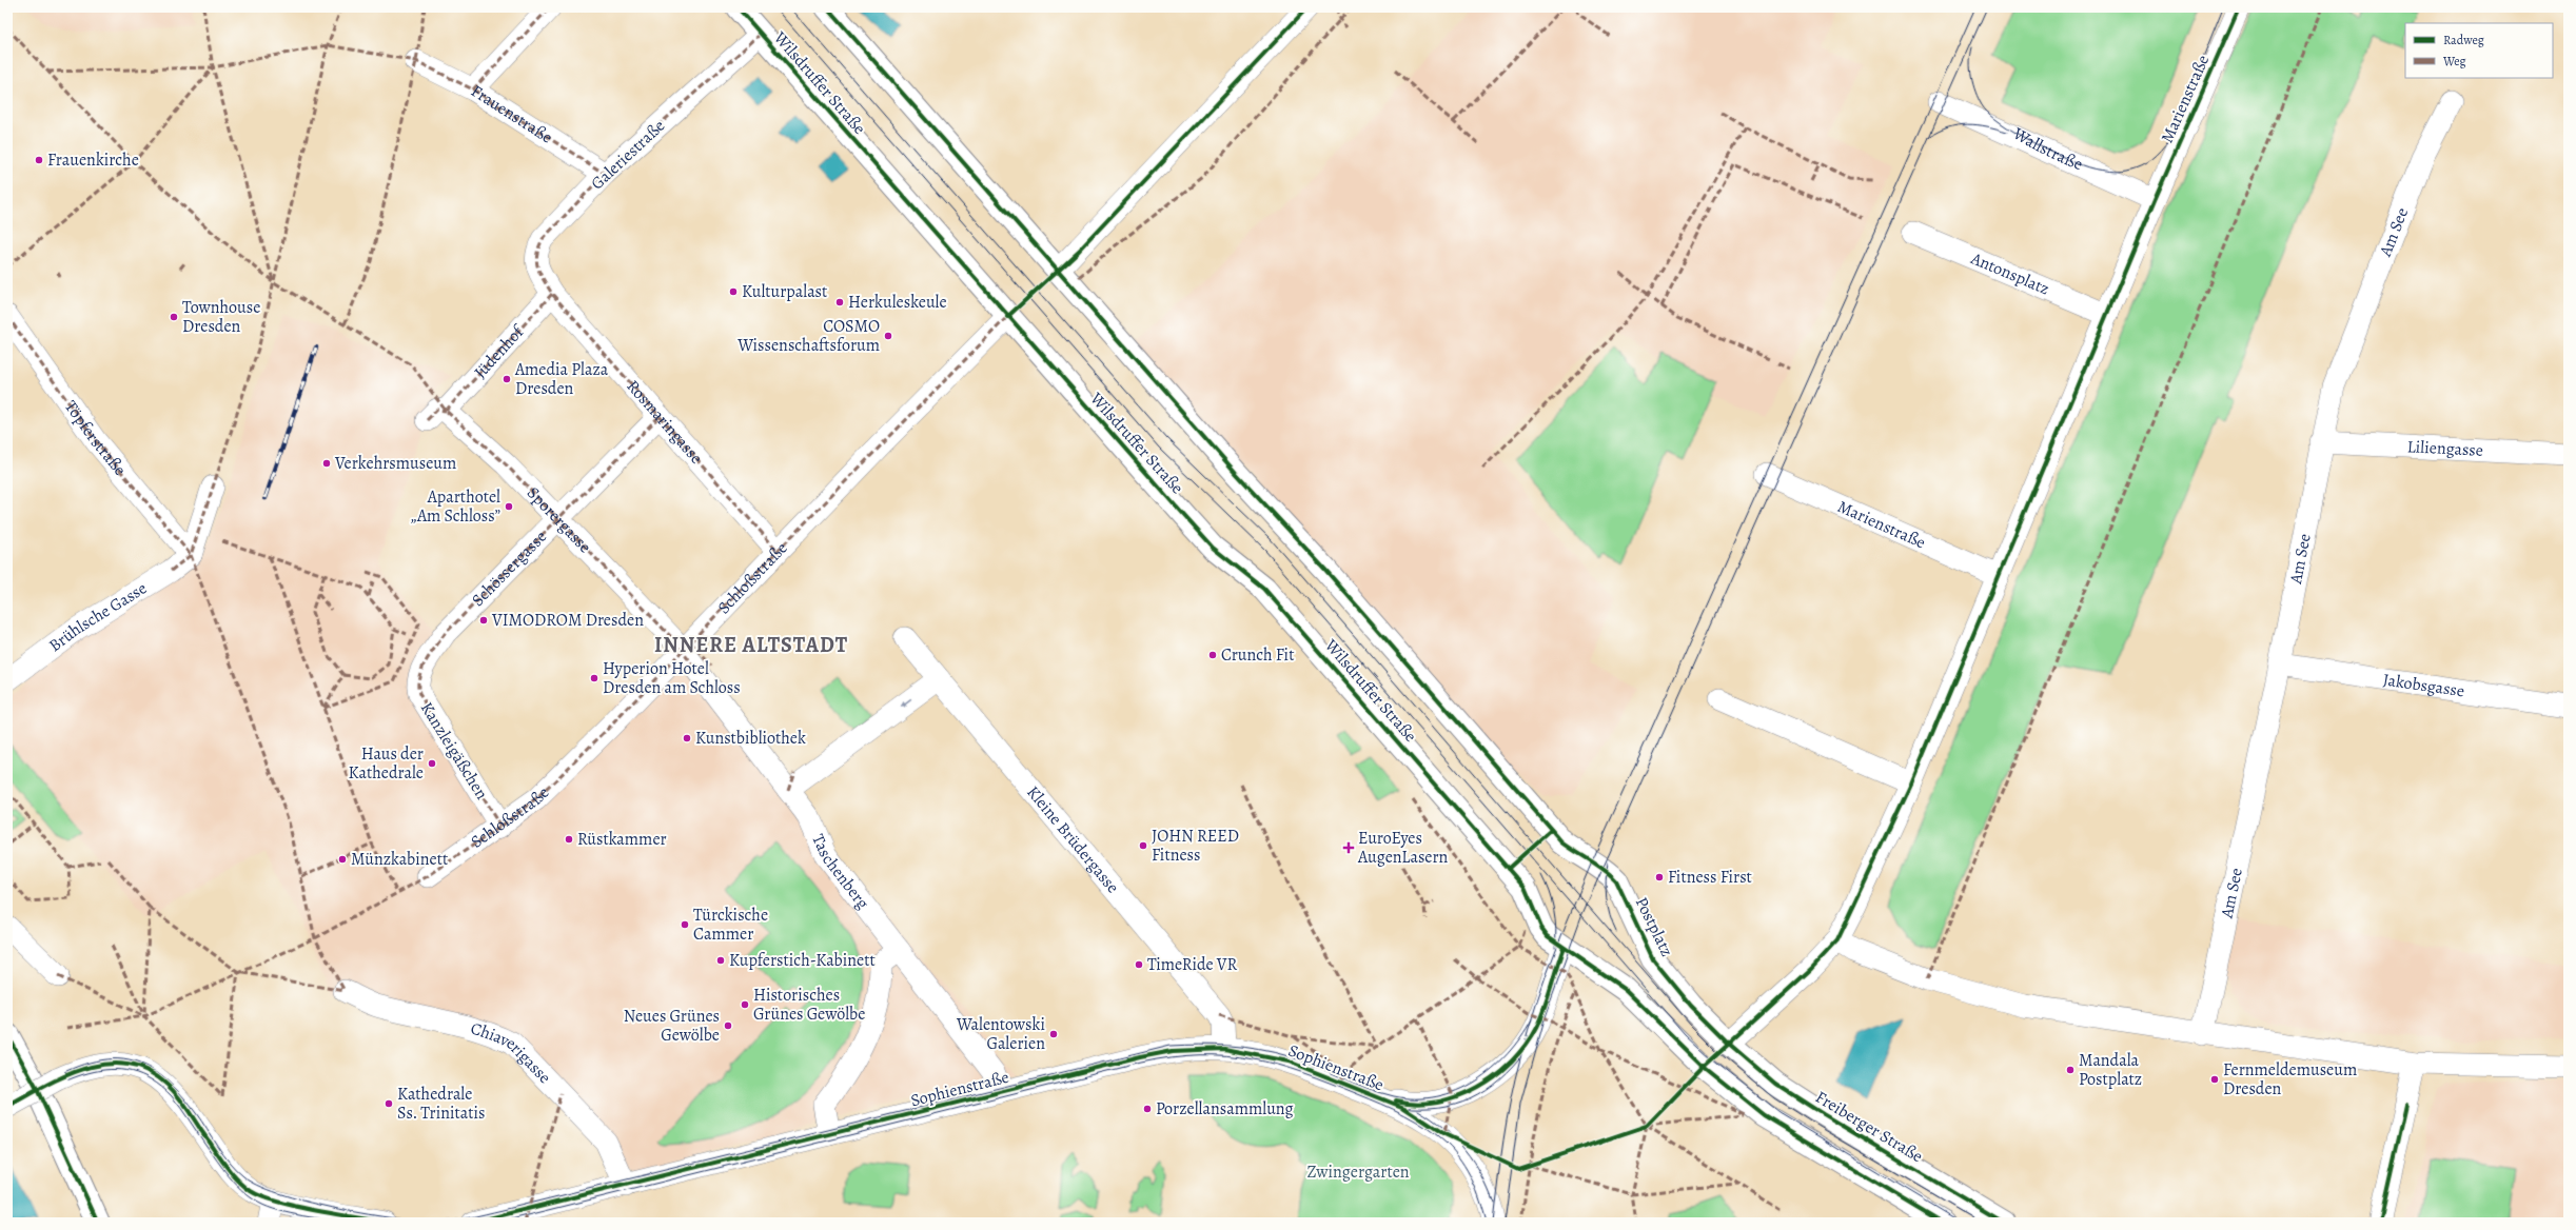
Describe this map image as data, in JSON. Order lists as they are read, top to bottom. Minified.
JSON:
{"streets":{"street":["Wilsdruffer Straße","Marienstraße","Frauenstraße","Wallstraße","Galeriestraße","Am See","Antonsplatz","Jüdenhof","Rosmaringasse","Töpferstraße","Liliengasse","Sporergasse","Schössergasse","Schloßstraße","Brühlsche Gasse","Jakobsgasse","Kanzleigäßchen","Kleine Brüdergasse","Taschenberg","Postplatz","Chiaverigasse","Sophienstraße","Freiberger Straße"]},"crossings":[["Wilsdruffer Straße","Galeriestraße"],["Wilsdruffer Straße","Schloßstraße"],["Marienstraße","Wallstraße"],["Marienstraße","Antonsplatz"],["Marienstraße","Postplatz"],["Marienstraße","Freiberger Straße"],["Frauenstraße","Galeriestraße"],["Galeriestraße","Jüdenhof"],["Galeriestraße","Rosmaringasse"],["Am See","Liliengasse"],["Am See","Jakobsgasse"],["Jüdenhof","Rosmaringasse"],["Jüdenhof","Sporergasse"],["Rosmaringasse","Schössergasse"],["Rosmaringasse","Schloßstraße"],["Töpferstraße","Brühlsche Gasse"],["Sporergasse","Schössergasse"],["Sporergasse","Schloßstraße"],["Sporergasse","Taschenberg"],["Schössergasse","Kanzleigäßchen"],["Schloßstraße","Kanzleigäßchen"],["Schloßstraße","Taschenberg"],["Kleine Brüdergasse","Sophienstraße"],["Taschenberg","Sophienstraße"],["Postplatz","Freiberger Straße"],["Chiaverigasse","Sophienstraße"]],"districts":["INNERE ALTSTADT"],"parks":["Zwingergarten"],"places":{"other":["Frauenkirche","Kulturpalast","Herkuleskeule","Townhouse Dresden","COSMO Wissenschaftsforum","Amedia Plaza Dresden","Verkehrsmuseum","Aparthotel „Am Schloss”","VIMODROM Dresden","Crunch Fit","Hyperion Hotel Dresden am Schloss","Kunstbibliothek","Haus der Kathedrale","Rüstkammer","JOHN REED Fitness","Münzkabinett","Fitness First","Türckische Cammer","Kupferstich-Kabinett","TimeRide VR","Historisches Grünes Gewölbe","Neues Grünes Gewölbe","Walentowski Galerien","Mandala Postplatz","Fernmeldemuseum Dresden","Kathedrale Ss. Trinitatis","Porzellansammlung"],"health":["EuroEyes AugenLasern"]},"legend":["Radweg","Weg"]}
